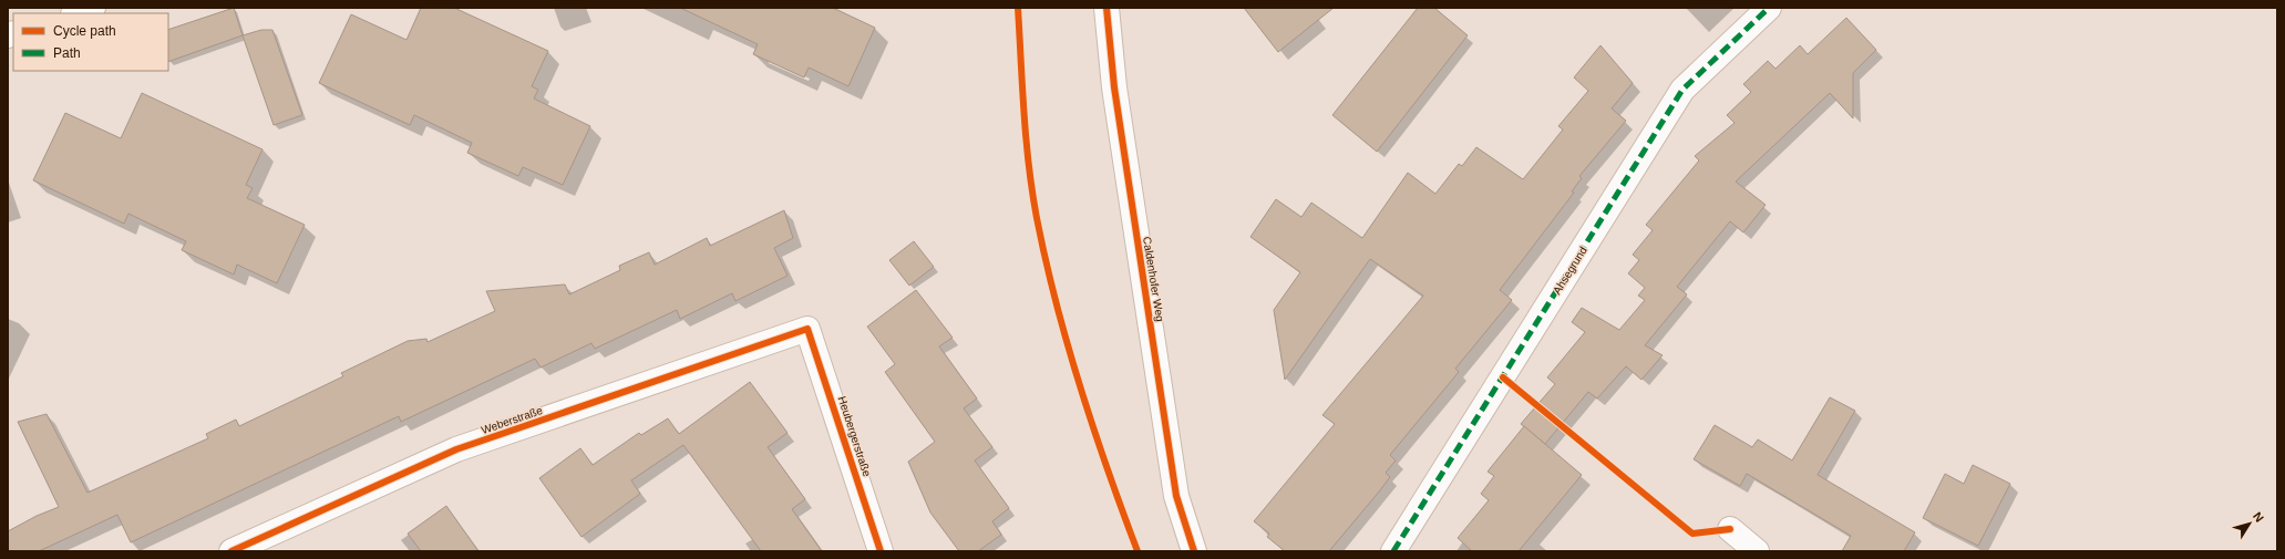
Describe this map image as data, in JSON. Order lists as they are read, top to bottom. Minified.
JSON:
{"streets":{"street":["Ahsegrund","Caldenhofer Weg","Weberstraße","Heubergerstraße"]},"crossings":[["Weberstraße","Heubergerstraße"]],"legend":["Cycle path","Path"],"north":"top right"}
